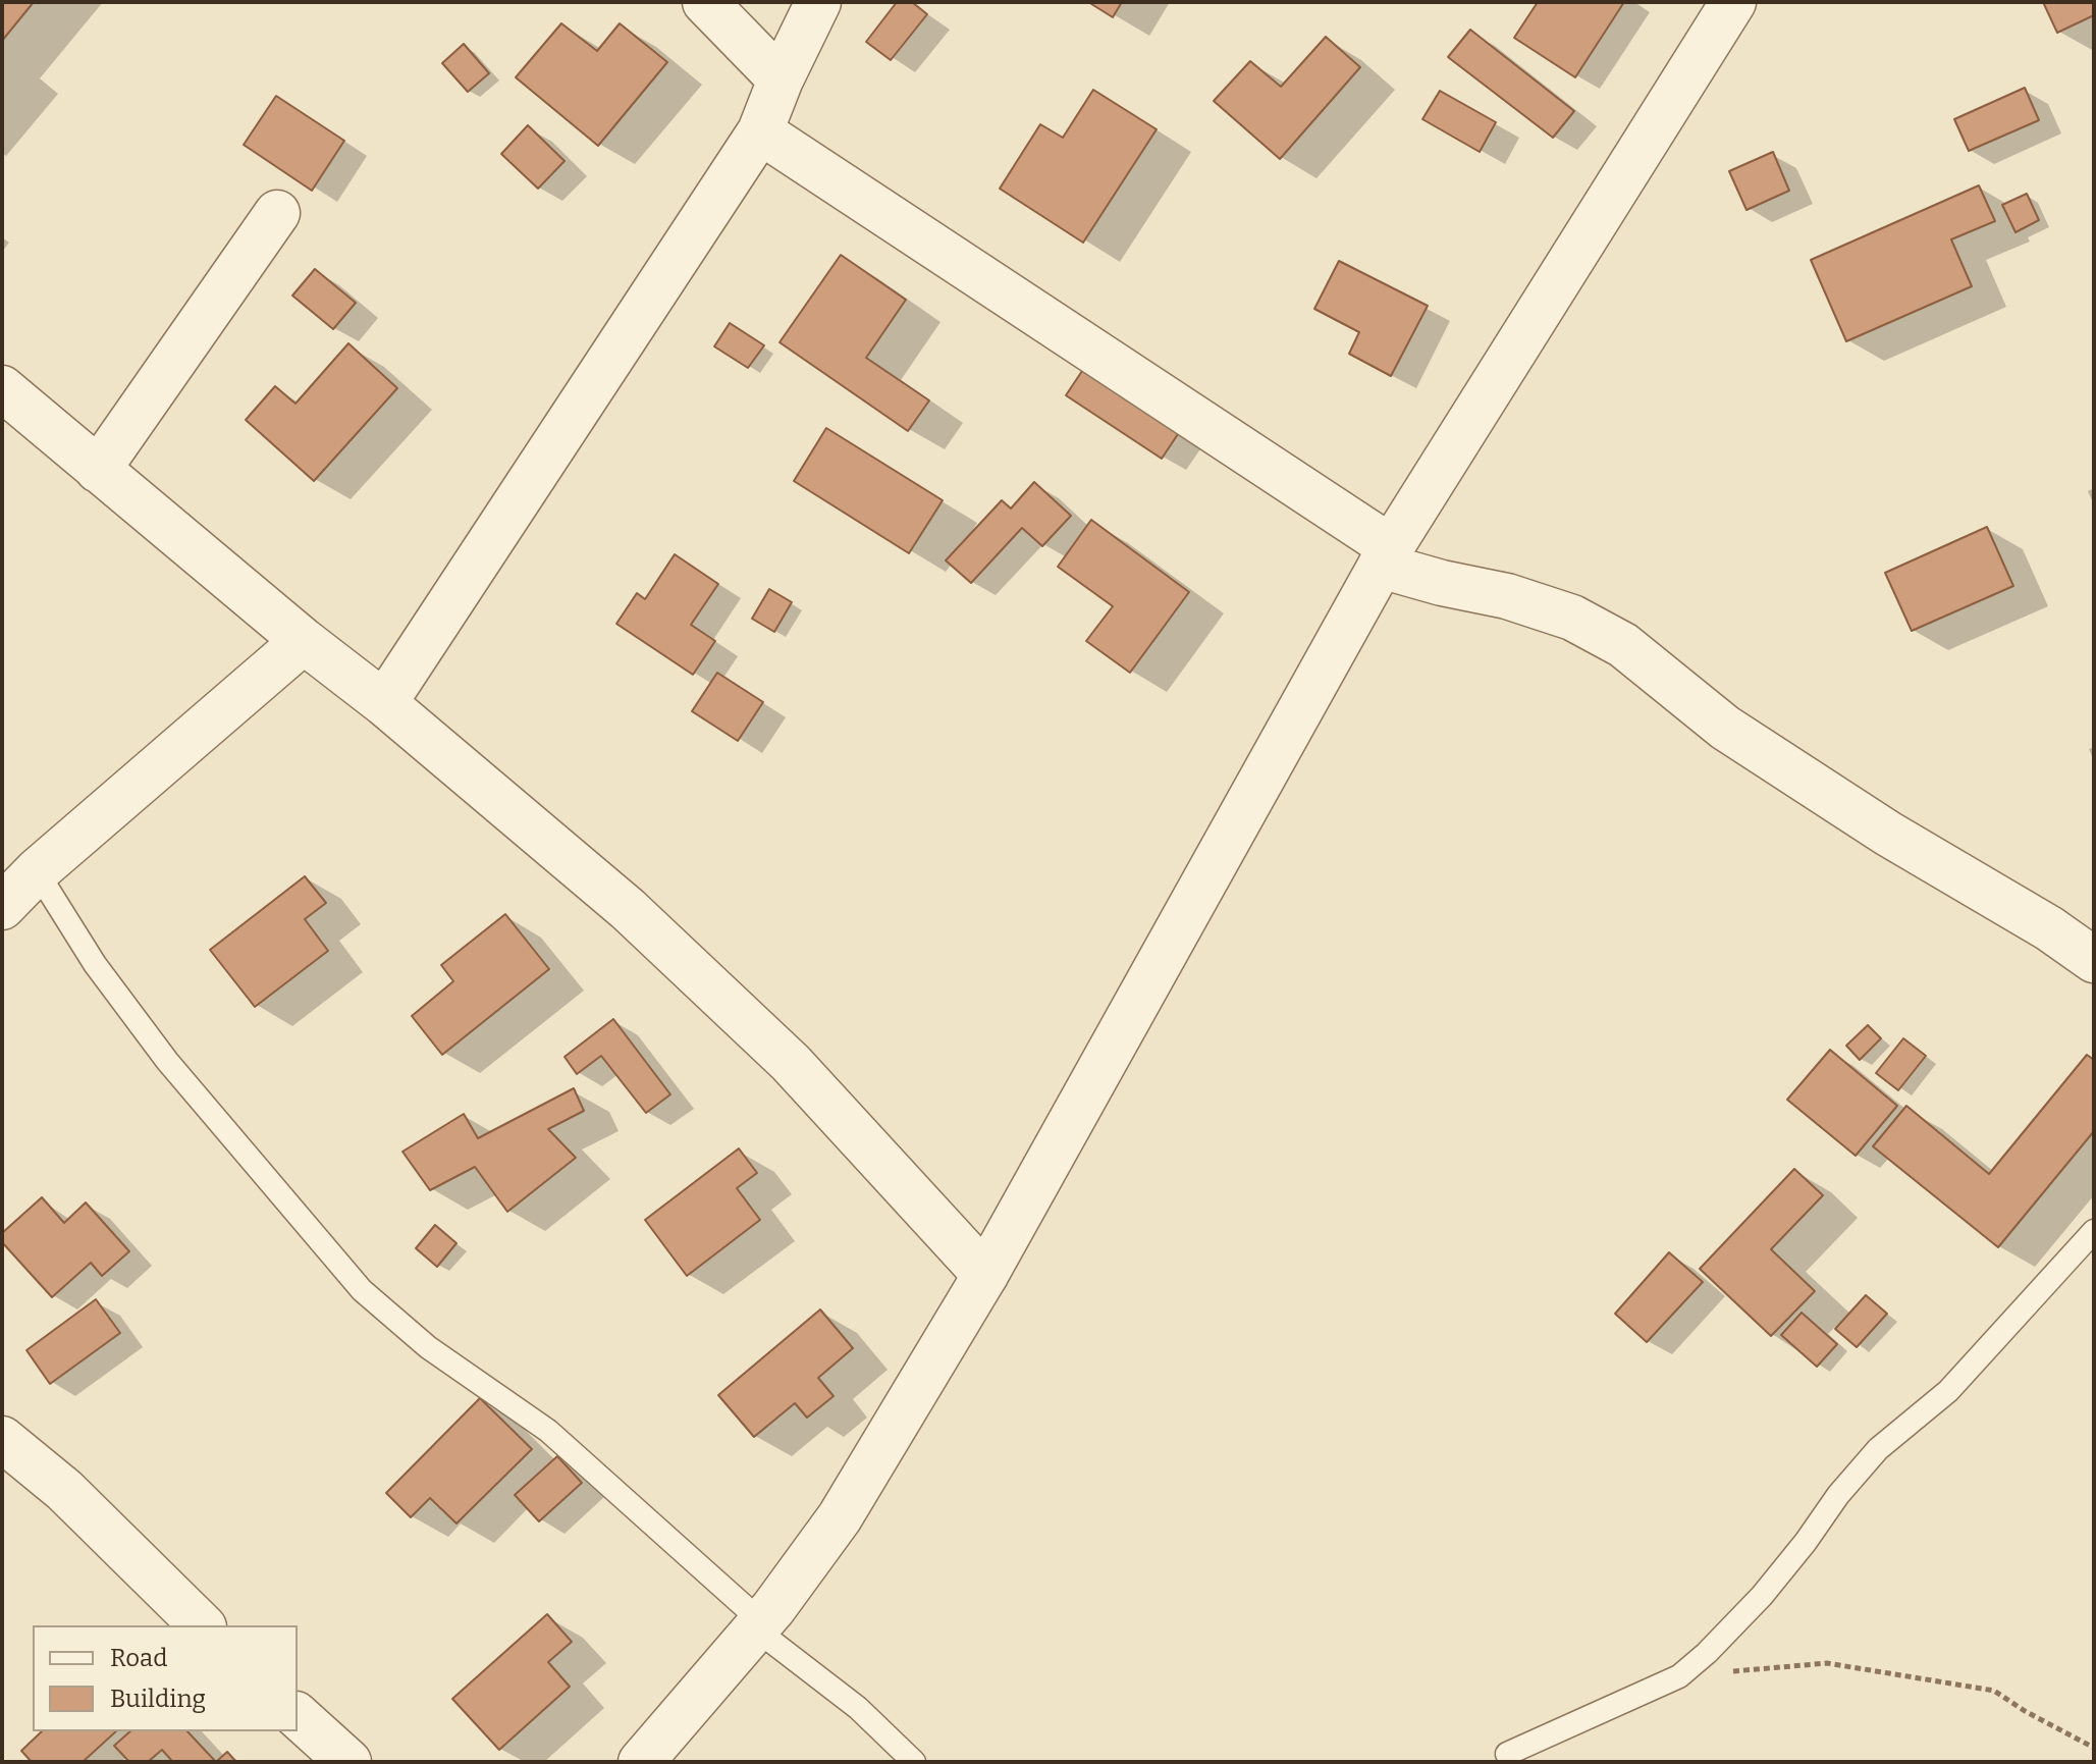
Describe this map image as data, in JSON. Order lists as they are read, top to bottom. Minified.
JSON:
{"legend":["Road","Building"]}
